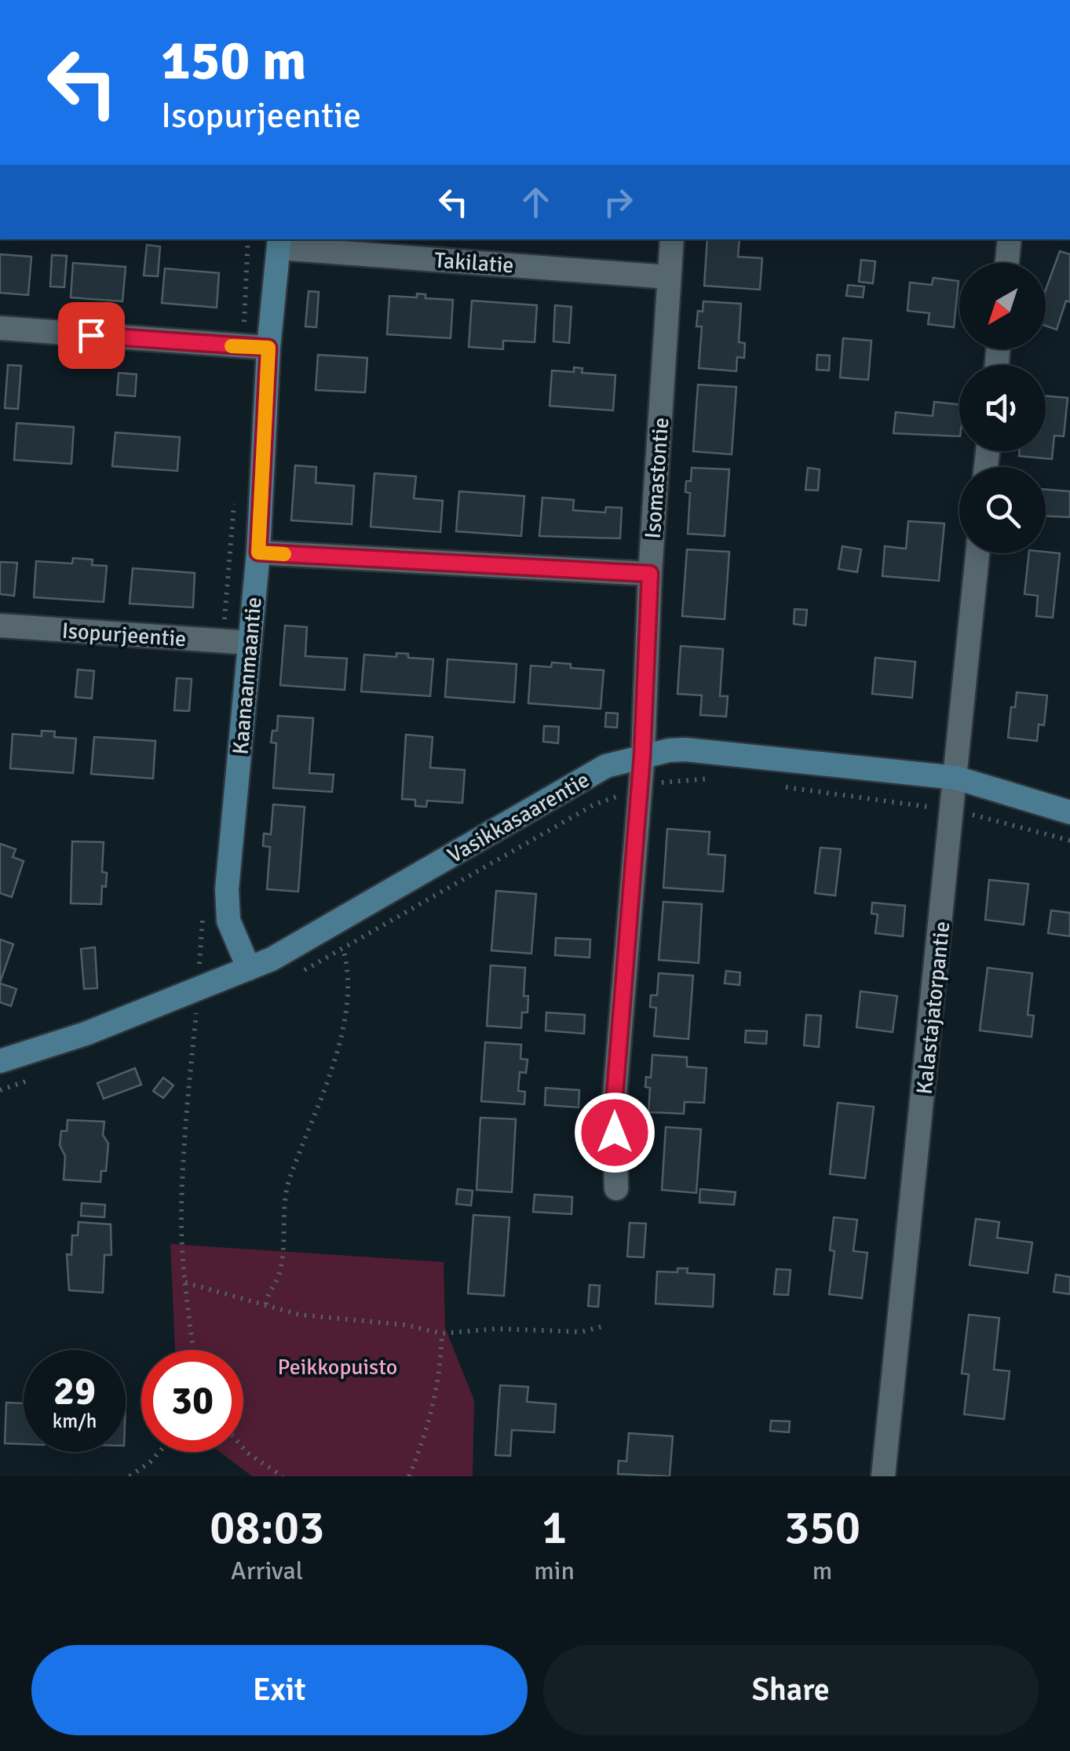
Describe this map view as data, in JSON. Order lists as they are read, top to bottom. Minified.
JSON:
{"streets":{"street":["Takilatie","Isomastontie","Isopurjeentie","Kaanaanmaantie","Vasikkasaarentie","Kalastajatorpantie"]},"crossings":[["Takilatie","Isomastontie"],["Takilatie","Kaanaanmaantie"],["Isomastontie","Vasikkasaarentie"],["Isopurjeentie","Kaanaanmaantie"],["Kaanaanmaantie","Vasikkasaarentie"],["Vasikkasaarentie","Kalastajatorpantie"]],"parks":["Peikkopuisto"],"north":"bottom left","page":{"turn":["150 m","Isopurjeentie"],"speed":"29 km/h","limit":"30","eta":["08:03","Arrival","1","min","350","m"],"buttons":["Exit","Share"]}}
